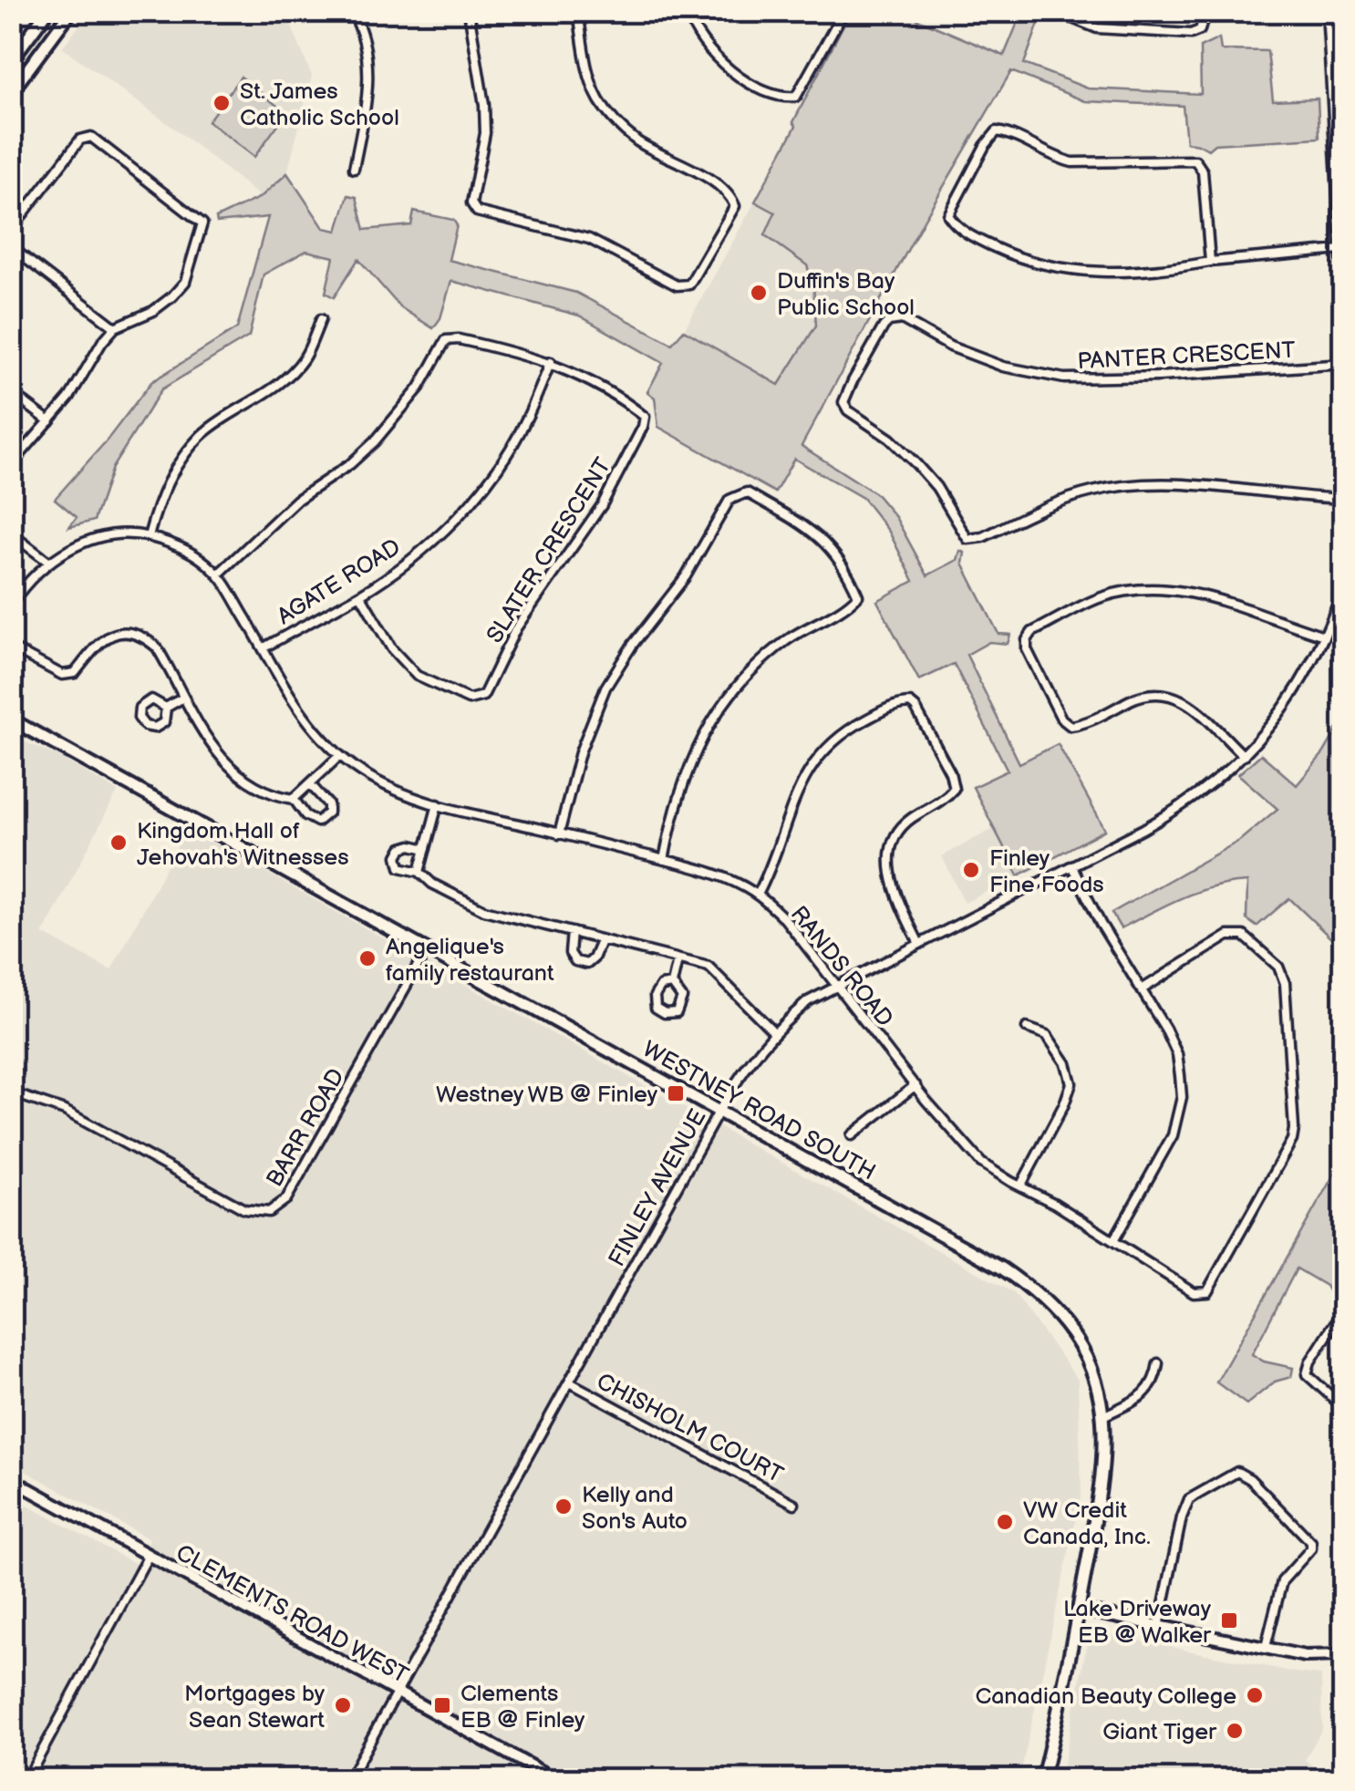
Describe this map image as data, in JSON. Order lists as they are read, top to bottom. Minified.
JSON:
{"streets":{"main road":["WESTNEY ROAD SOUTH"],"street":["PANTER CRESCENT","SLATER CRESCENT","AGATE ROAD","RANDS ROAD","BARR ROAD","FINLEY AVENUE","CHISHOLM COURT","CLEMENTS ROAD WEST"]},"crossings":[["SLATER CRESCENT","AGATE ROAD"],["SLATER CRESCENT","RANDS ROAD"],["AGATE ROAD","RANDS ROAD"],["RANDS ROAD","FINLEY AVENUE"],["WESTNEY ROAD SOUTH","BARR ROAD"],["WESTNEY ROAD SOUTH","FINLEY AVENUE"],["FINLEY AVENUE","CHISHOLM COURT"],["FINLEY AVENUE","CLEMENTS ROAD WEST"]],"places":{"other":["St. James Catholic School","Duffin's Bay Public School","Kingdom Hall of Jehovah's Witnesses","Finley Fine Foods","Angelique's family restaurant","Kelly and Son's Auto","VW Credit Canada, Inc.","Canadian Beauty College","Mortgages by Sean Stewart","Giant Tiger"],"transit":["Westney WB @ Finley","Lake Driveway EB @ Walker","Clements EB @ Finley"]}}
